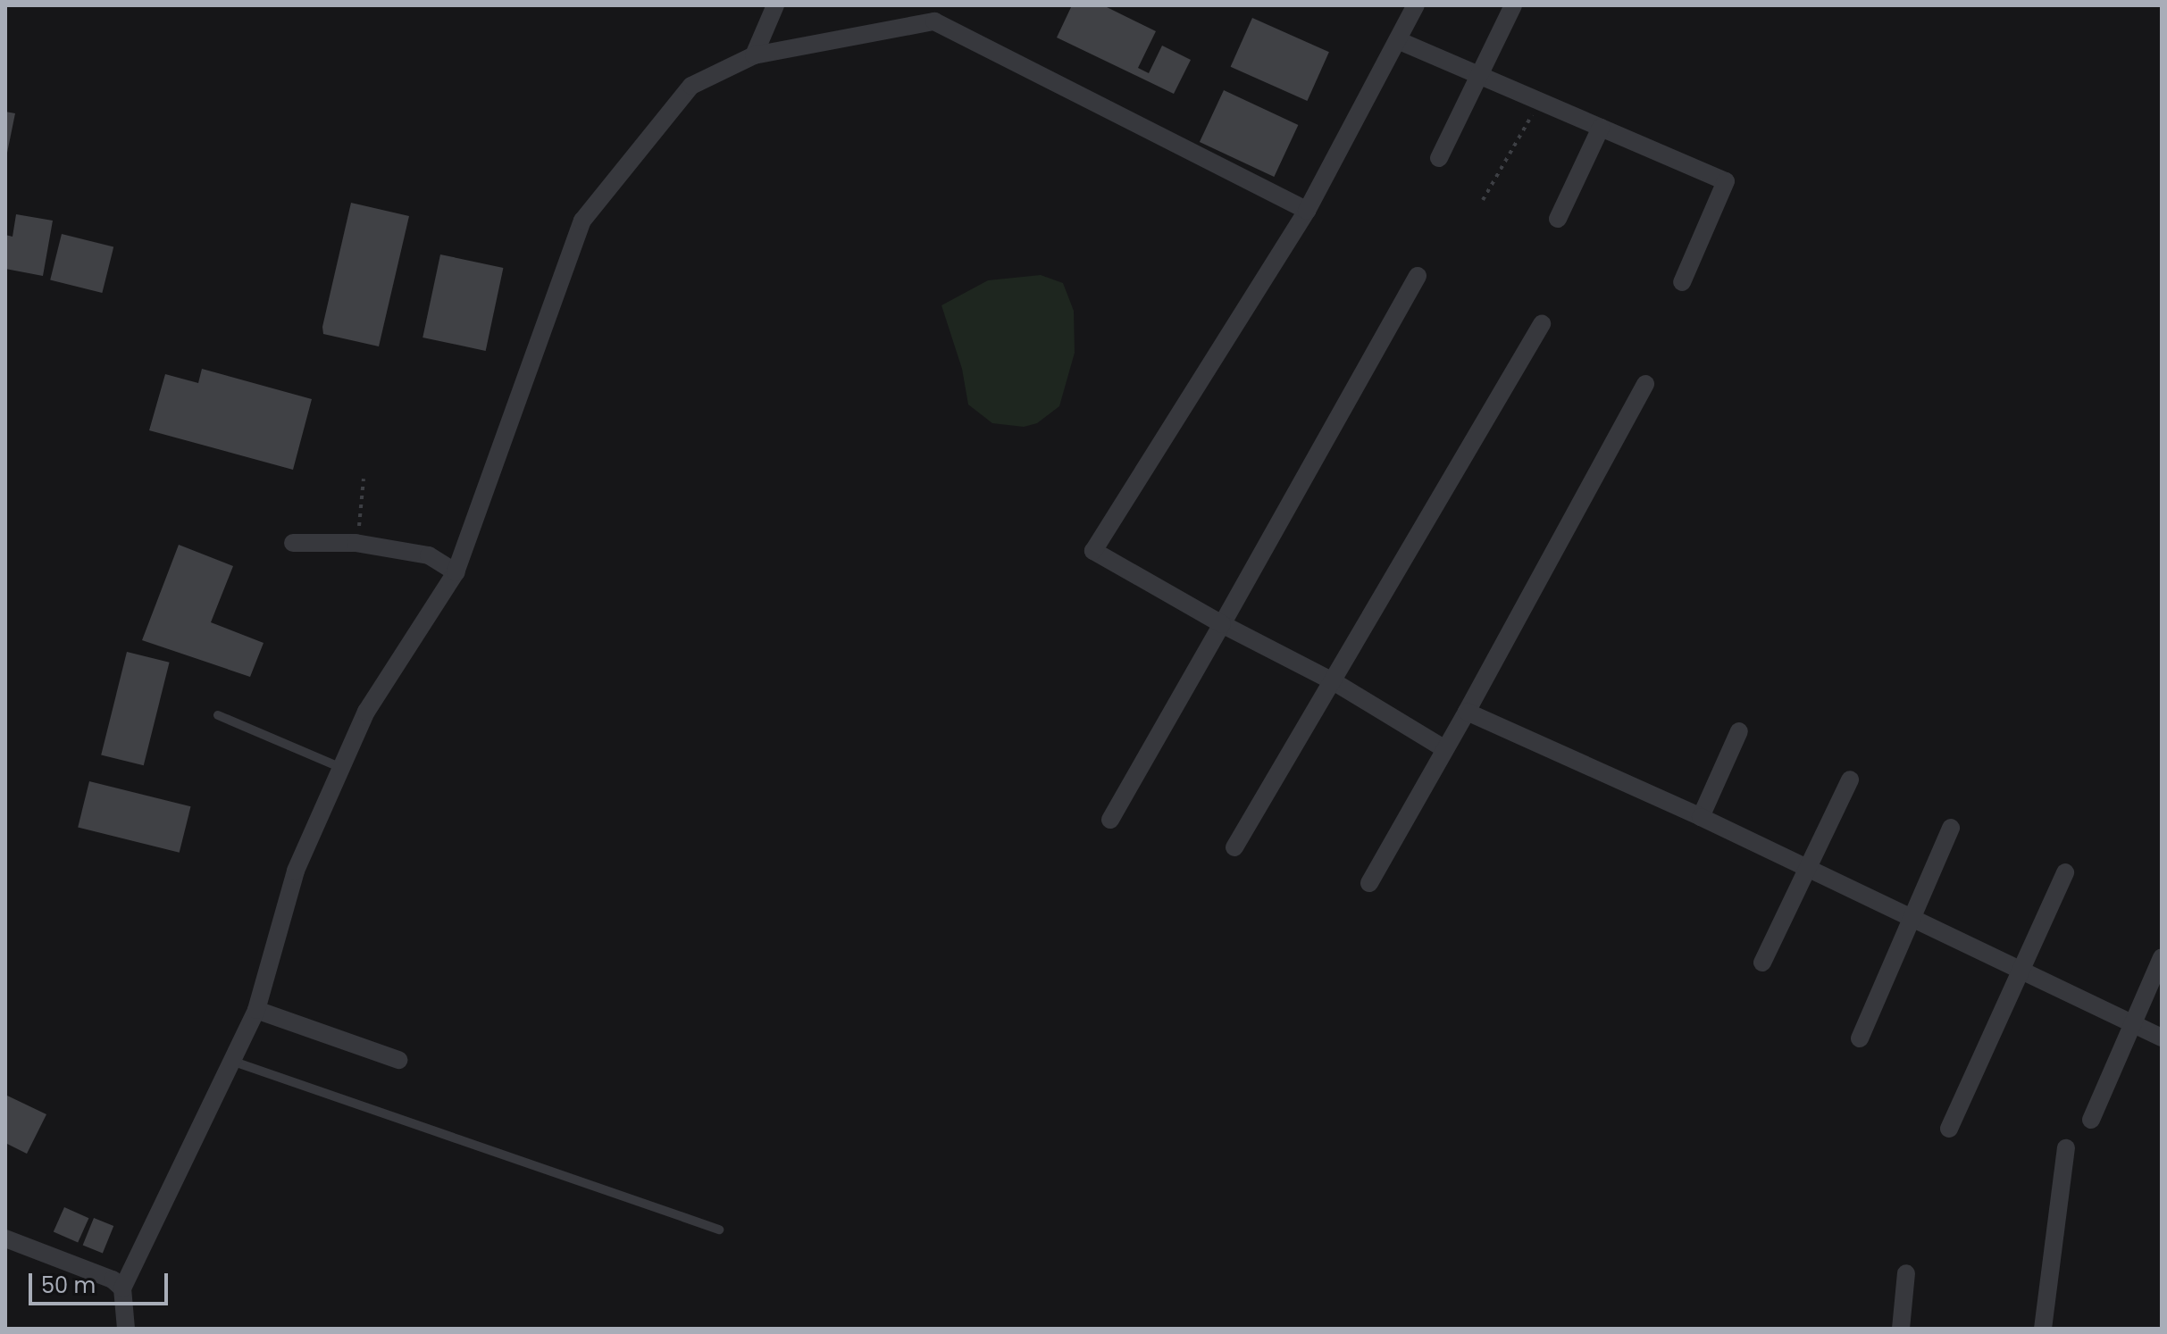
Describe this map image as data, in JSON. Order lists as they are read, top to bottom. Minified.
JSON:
{"scale_bar":"50 m"}
